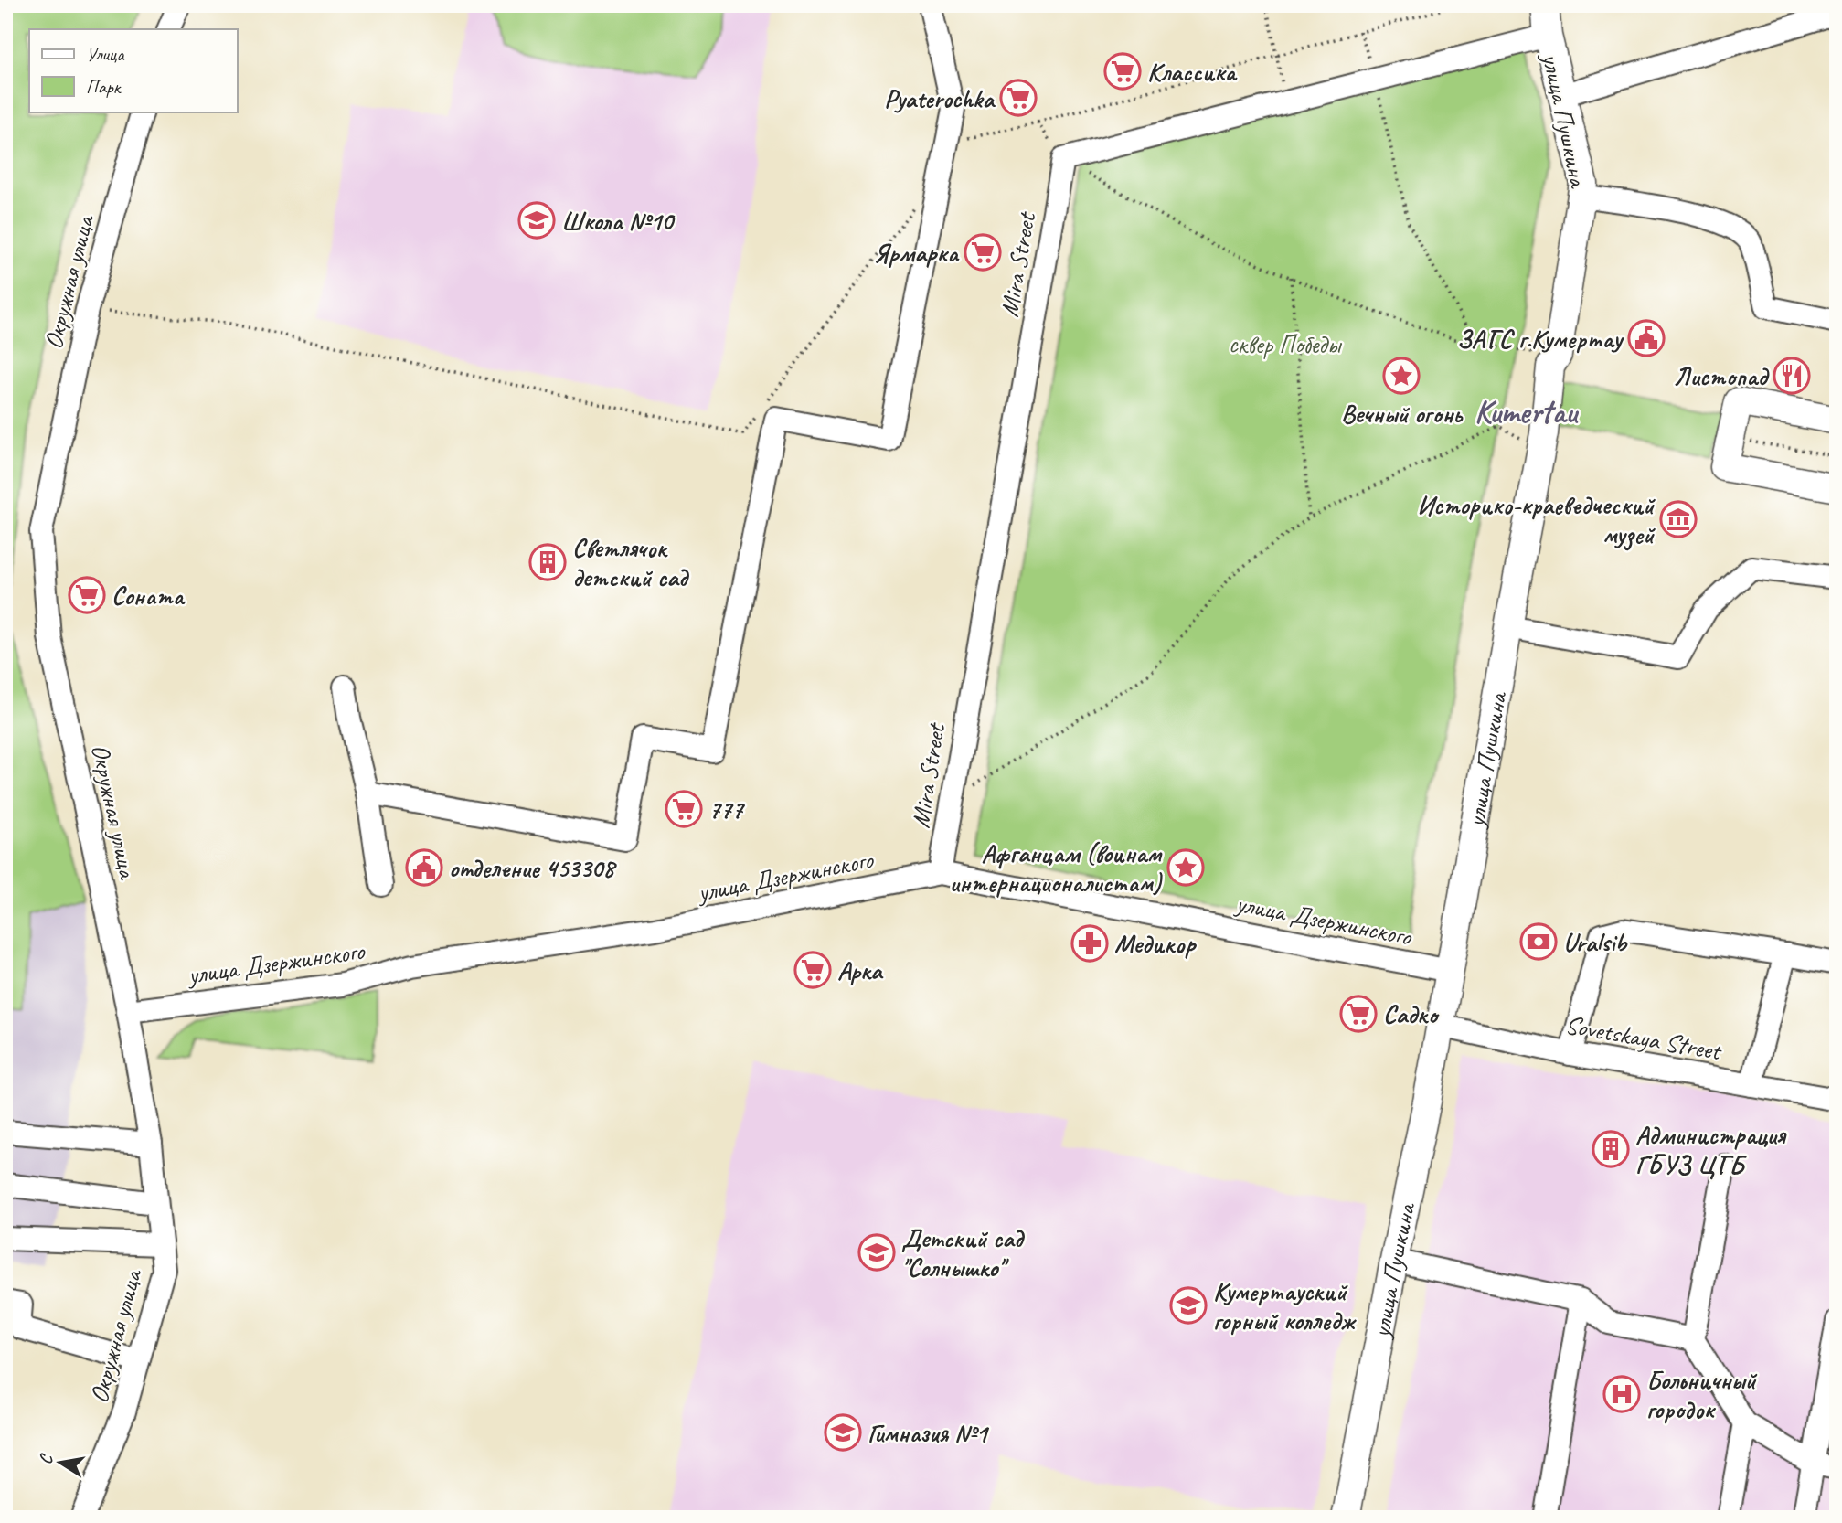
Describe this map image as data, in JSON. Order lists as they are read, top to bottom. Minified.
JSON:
{"streets":{"main road":["улица Пушкина"],"street":["Mira Street","Окружная улица","улица Дзержинского","Sovetskaya Street"]},"crossings":[["улица Пушкина","улица Дзержинского"],["улица Пушкина","Sovetskaya Street"],["Mira Street","улица Дзержинского"],["Окружная улица","улица Дзержинского"]],"districts":["Kumertau"],"parks":["сквер Победы"],"places":{"supermarket":["Классика","Pyaterochka","Ярмарка","Соната","777","Арка","Садко"],"school or university":["Школа №10","Детский сад \"Солнышко\"","Кумертауский горный колледж","Гимназия №1"],"public building":["ЗАГС г.Кумертау","отделение 453308"],"place":["Вечный огонь","Афганцам (воинам интернационалистам)"],"restaurant":["Листопад"],"museum":["Историко-краеведческий музей"],"building":["Светлячок детский сад","Администрация ГБУЗ ЦГБ"],"bank":["Uralsib"],"pharmacy":["Медикор"],"hospital":["Больничный городок"]},"legend":["Улица","Парк"],"north":"left"}
